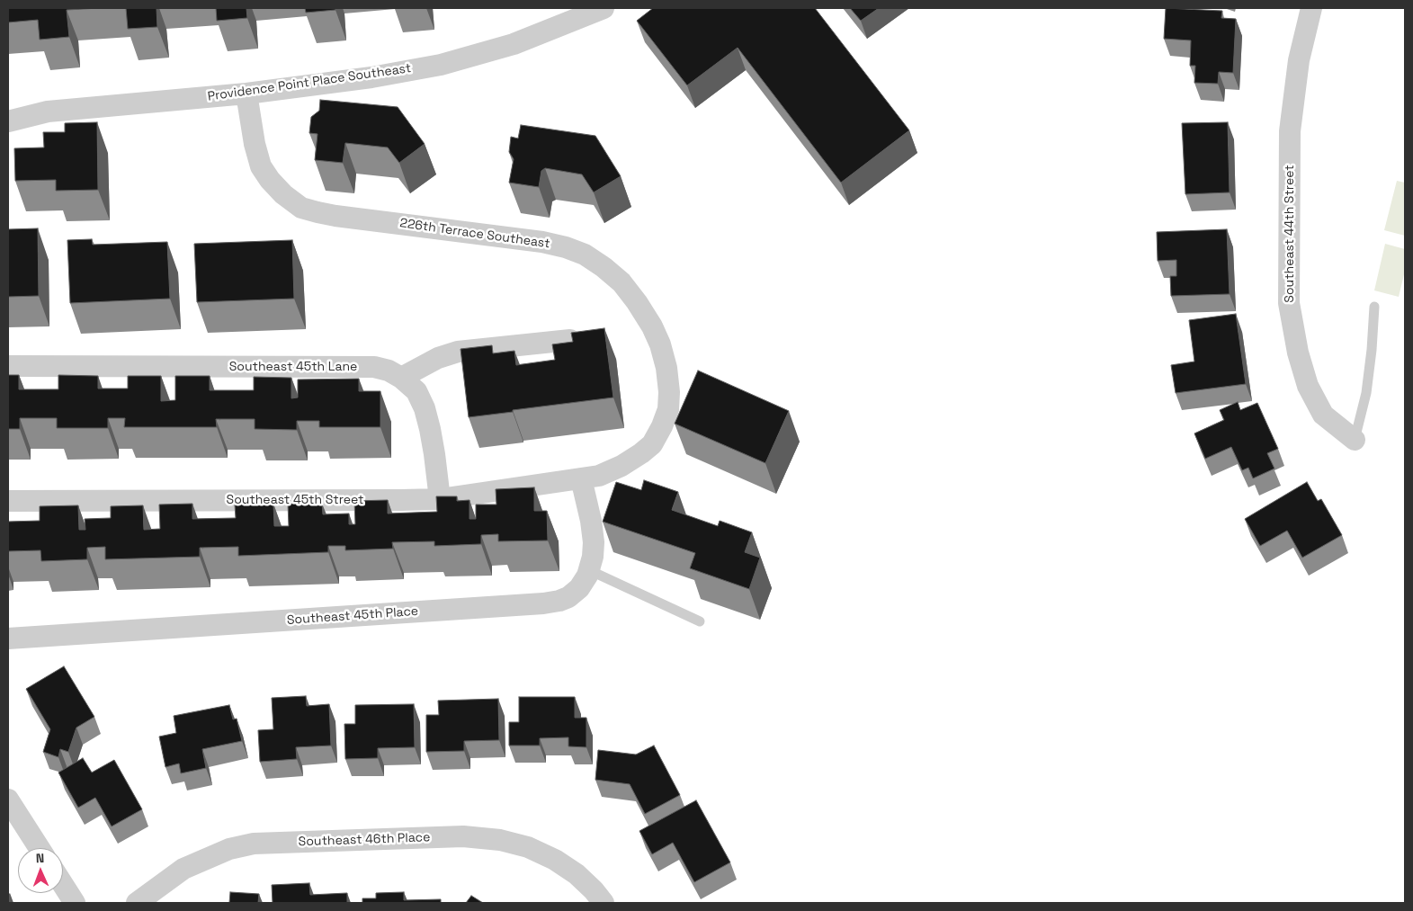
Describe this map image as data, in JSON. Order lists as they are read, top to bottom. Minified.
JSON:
{"streets":{"street":["Providence Point Place Southeast","226th Terrace Southeast","Southeast 44th Street","Southeast 45th Lane","Southeast 45th Street","Southeast 45th Place","Southeast 46th Place"]},"crossings":[["Providence Point Place Southeast","226th Terrace Southeast"],["226th Terrace Southeast","Southeast 45th Street"],["226th Terrace Southeast","Southeast 45th Place"],["Southeast 45th Lane","Southeast 45th Street"],["Southeast 45th Street","Southeast 45th Place"]],"north":"top"}
